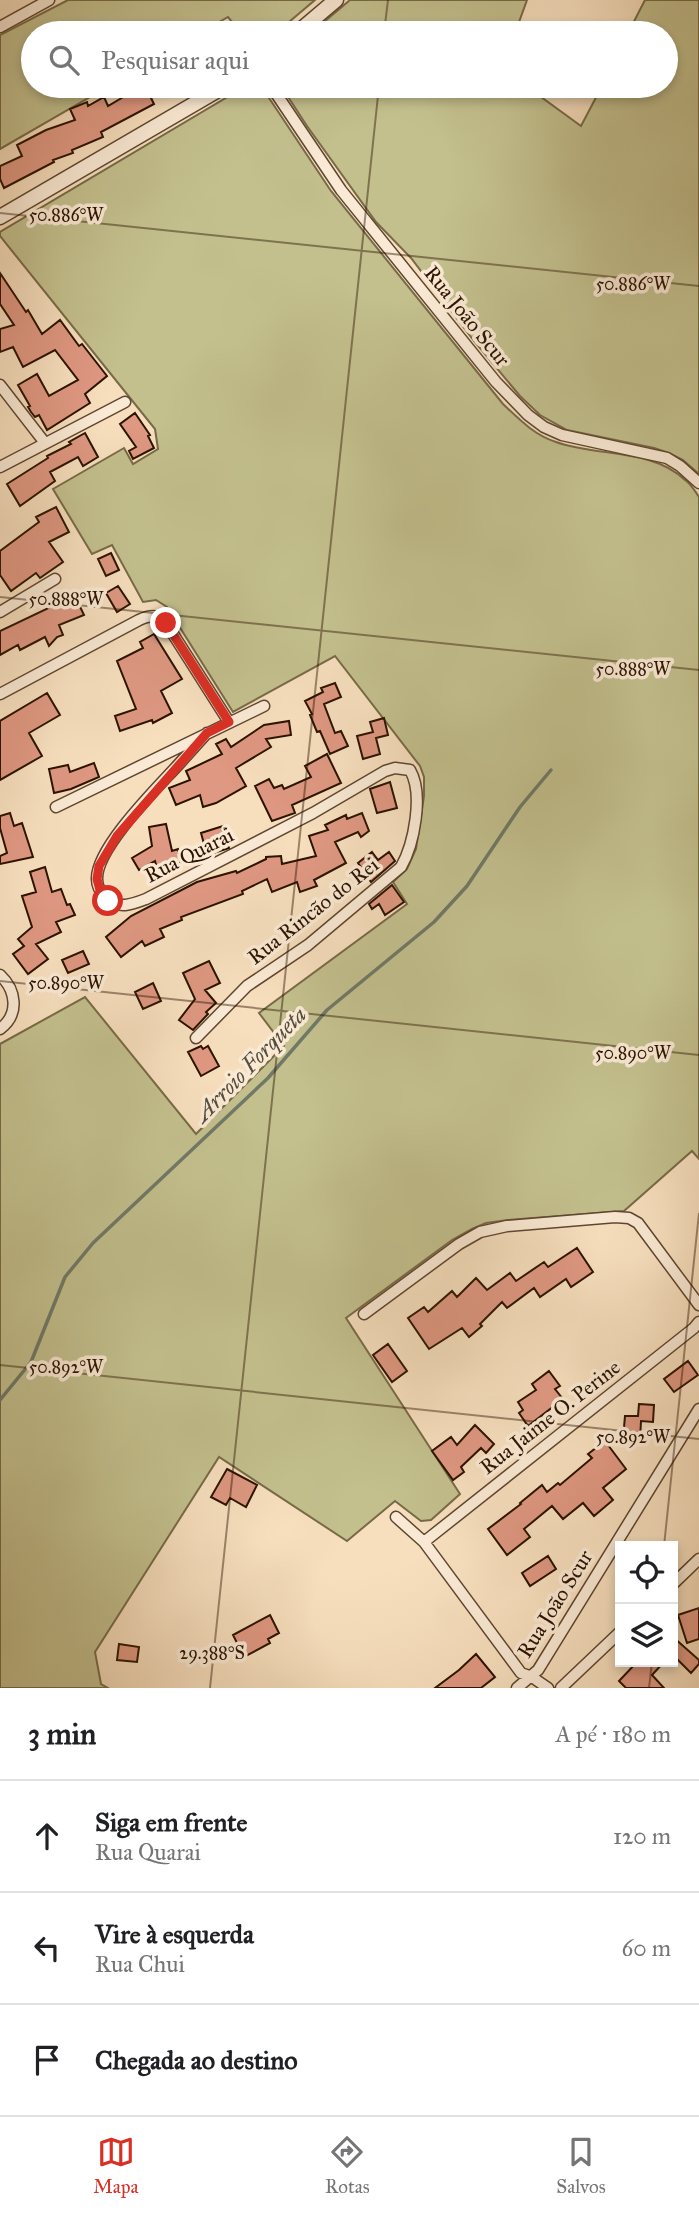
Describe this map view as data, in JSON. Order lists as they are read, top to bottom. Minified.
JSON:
{"streets":{"street":["Rua João Scur","Rua Quarai","Rua Rincão do Rei","Rua Jaime O. Perine"]},"crossings":[["Rua Quarai","Rua Rincão do Rei"]],"water":["Arroio Forqueta"],"page":{"search":"Pesquisar aqui","heading":["3 min","A pé · 180 m"],"list":[["Siga em frente","Rua Quarai","120 m"],["Vire à esquerda","Rua Chui","60 m"],"Chegada ao destino"],"nav":["Mapa","Rotas","Salvos"]},"coordinates":["50.886°W","50.888°W","50.890°W","50.892°W","29.388°S"]}
